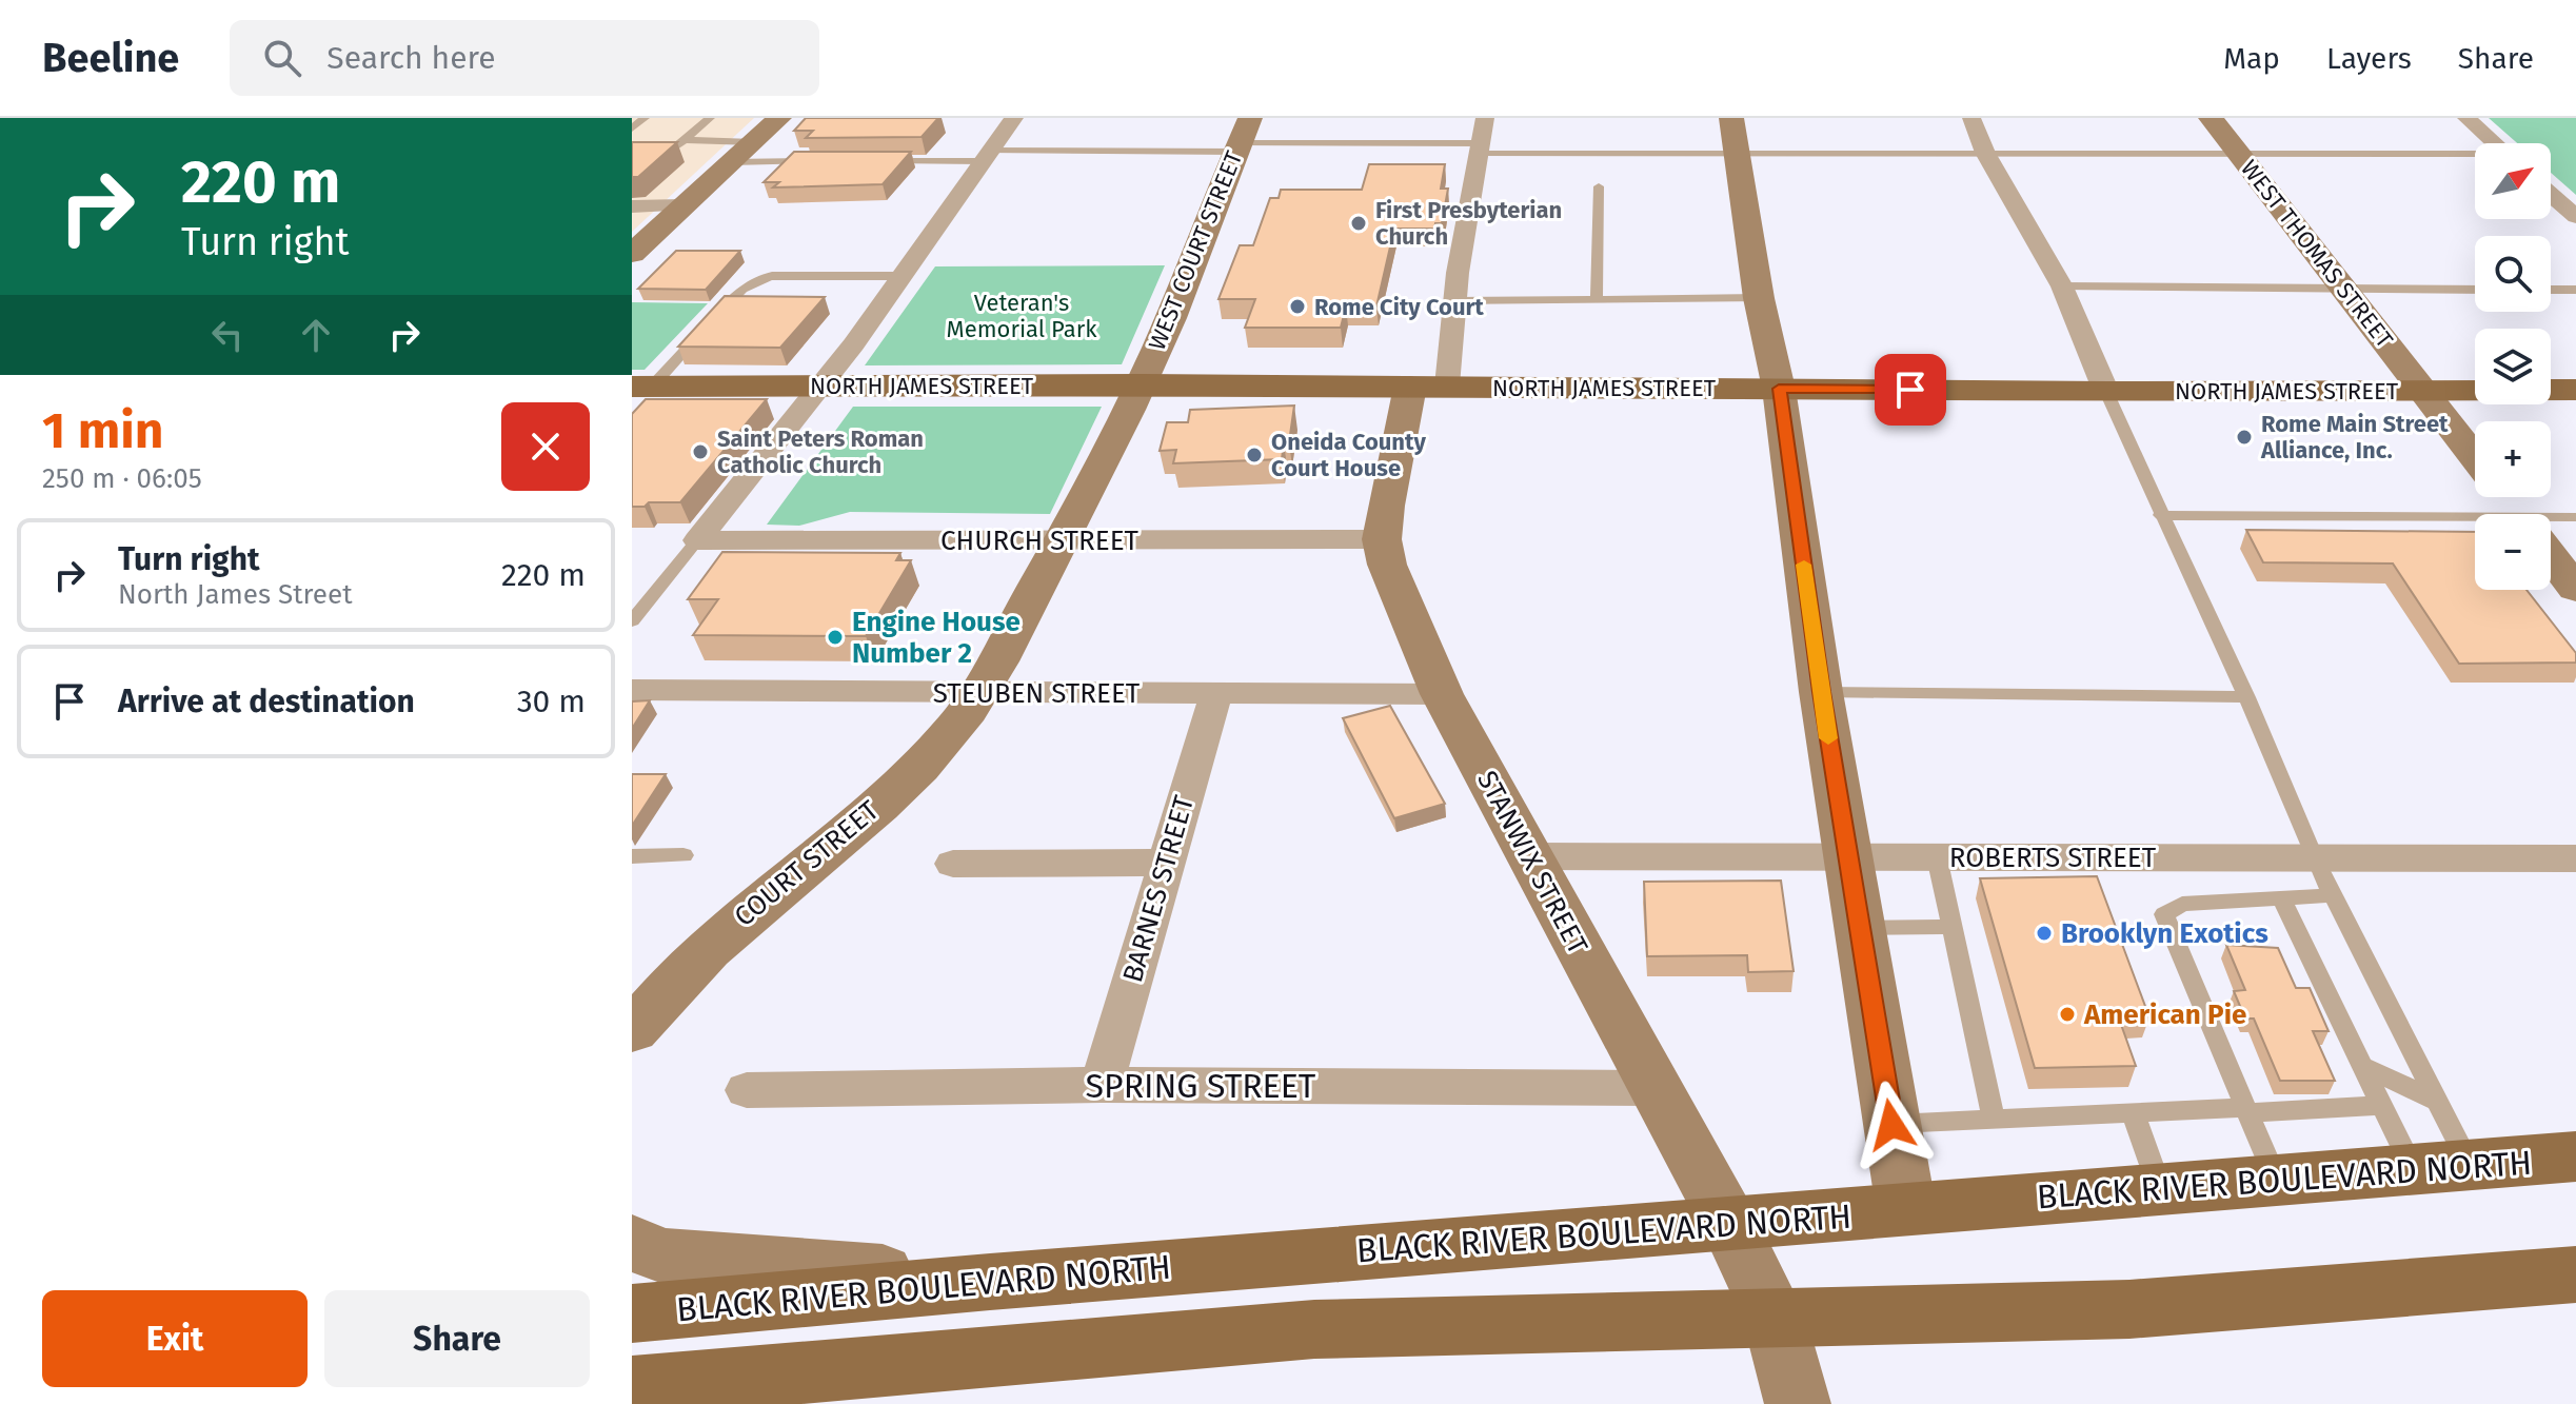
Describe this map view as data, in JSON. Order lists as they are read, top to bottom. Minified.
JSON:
{"streets":{"main road":["NORTH JAMES STREET","BLACK RIVER BOULEVARD NORTH"],"street":["WEST COURT STREET","WEST THOMAS STREET","CHURCH STREET","STEUBEN STREET","ROBERTS STREET","STANWIX STREET","COURT STREET","BARNES STREET","SPRING STREET"]},"crossings":[["WEST COURT STREET","NORTH JAMES STREET"],["WEST COURT STREET","CHURCH STREET"],["WEST COURT STREET","COURT STREET"],["WEST THOMAS STREET","NORTH JAMES STREET"],["NORTH JAMES STREET","STANWIX STREET"],["CHURCH STREET","STANWIX STREET"],["CHURCH STREET","COURT STREET"],["STEUBEN STREET","STANWIX STREET"],["STEUBEN STREET","COURT STREET"],["STEUBEN STREET","BARNES STREET"],["ROBERTS STREET","STANWIX STREET"],["STANWIX STREET","SPRING STREET"],["STANWIX STREET","BLACK RIVER BOULEVARD NORTH"],["BARNES STREET","SPRING STREET"]],"parks":["Veteran's Memorial Park"],"places":["First Presbyterian Church","Rome City Court","Rome Main Street Alliance, Inc.","Saint Peters Roman Catholic Church","Oneida County Court House","Engine House Number 2","Brooklyn Exotics","American Pie"],"north":"top right","page":{"header":"Beeline","search":"Search here","nav":["Map","Layers","Share"],"turn":["220 m","Turn right"],"map_buttons":["+","−"],"heading":["1 min","250 m · 06:05"],"list":[{"name":"Turn right","note":"North James Street","value":"220 m"},{"name":"Arrive at destination","value":"30 m"}],"buttons":["Exit","Share"]}}
